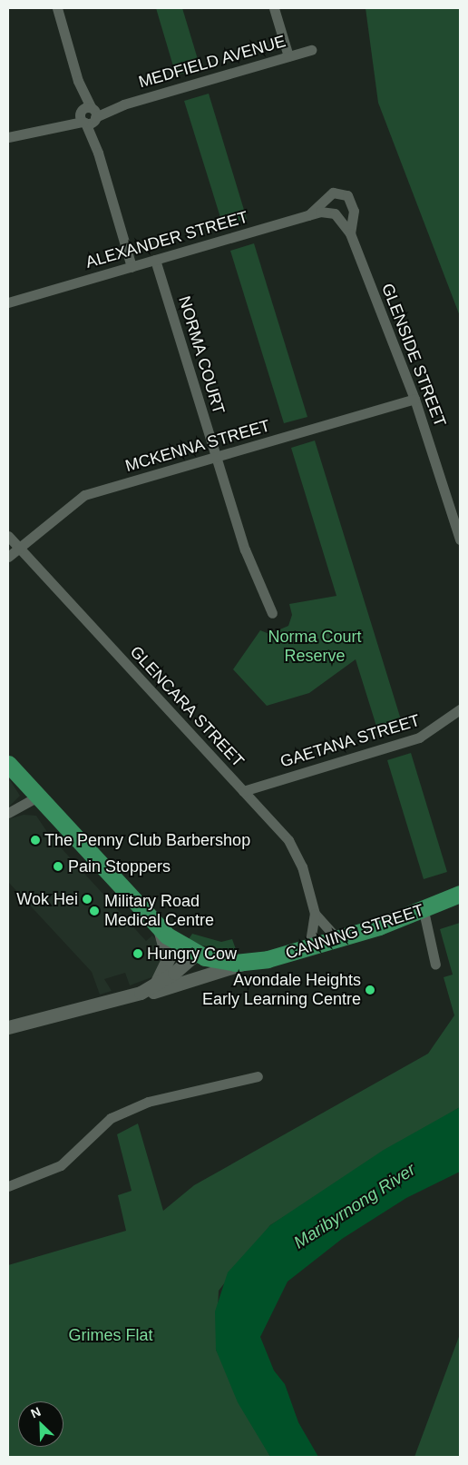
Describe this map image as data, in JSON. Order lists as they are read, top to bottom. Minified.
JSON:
{"streets":{"main road":["CANNING STREET"],"street":["MEDFIELD AVENUE","ALEXANDER STREET","NORMA COURT","GLENSIDE STREET","MCKENNA STREET","GLENCARA STREET","GAETANA STREET"]},"crossings":[["ALEXANDER STREET","NORMA COURT"],["ALEXANDER STREET","GLENSIDE STREET"],["NORMA COURT","MCKENNA STREET"],["GLENSIDE STREET","MCKENNA STREET"],["MCKENNA STREET","GLENCARA STREET"],["GLENCARA STREET","GAETANA STREET"],["GLENCARA STREET","CANNING STREET"]],"water":["Maribyrnong River"],"parks":["Norma Court Reserve","Grimes Flat"],"places":["The Penny Club Barbershop","Pain Stoppers","Wok Hei","Military Road Medical Centre","Hungry Cow","Avondale Heights Early Learning Centre"],"north":"top left"}
